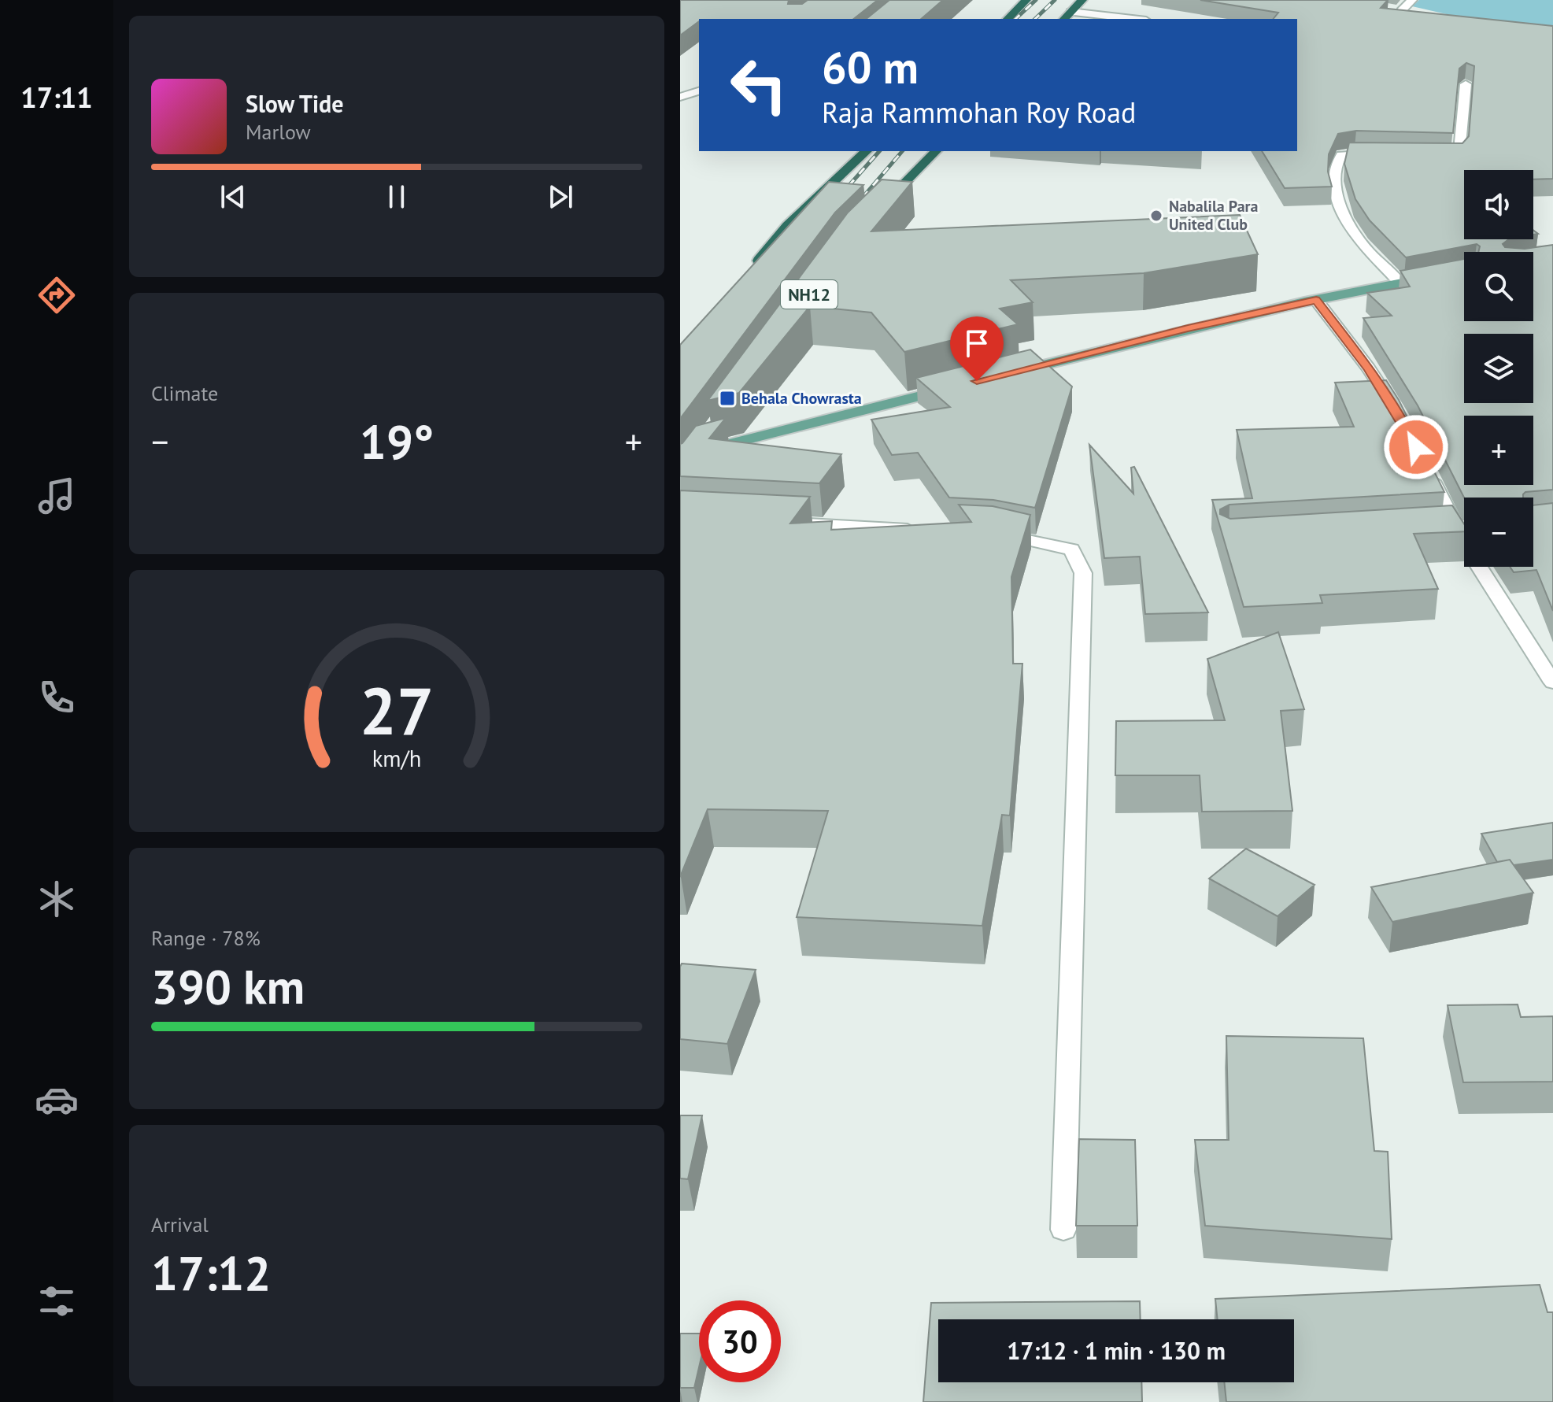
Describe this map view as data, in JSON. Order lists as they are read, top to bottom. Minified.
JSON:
{"places":{"other":["Nabalila Para United Club"],"transit":["Behala Chowrasta"]},"page":{"tabs":"17:11","turn":["60 m","Raja Rammohan Roy Road"],"song":["Slow Tide","Marlow"],"map_buttons":["+","−"],"tile":["Climate",["Range · 78%","390 km"],["Arrival","17:12"]],"heat":["−","19°","+"],"limit":"30","trip":"17:12 · 1 min · 130 m","gauge":["27","km/h"]}}
